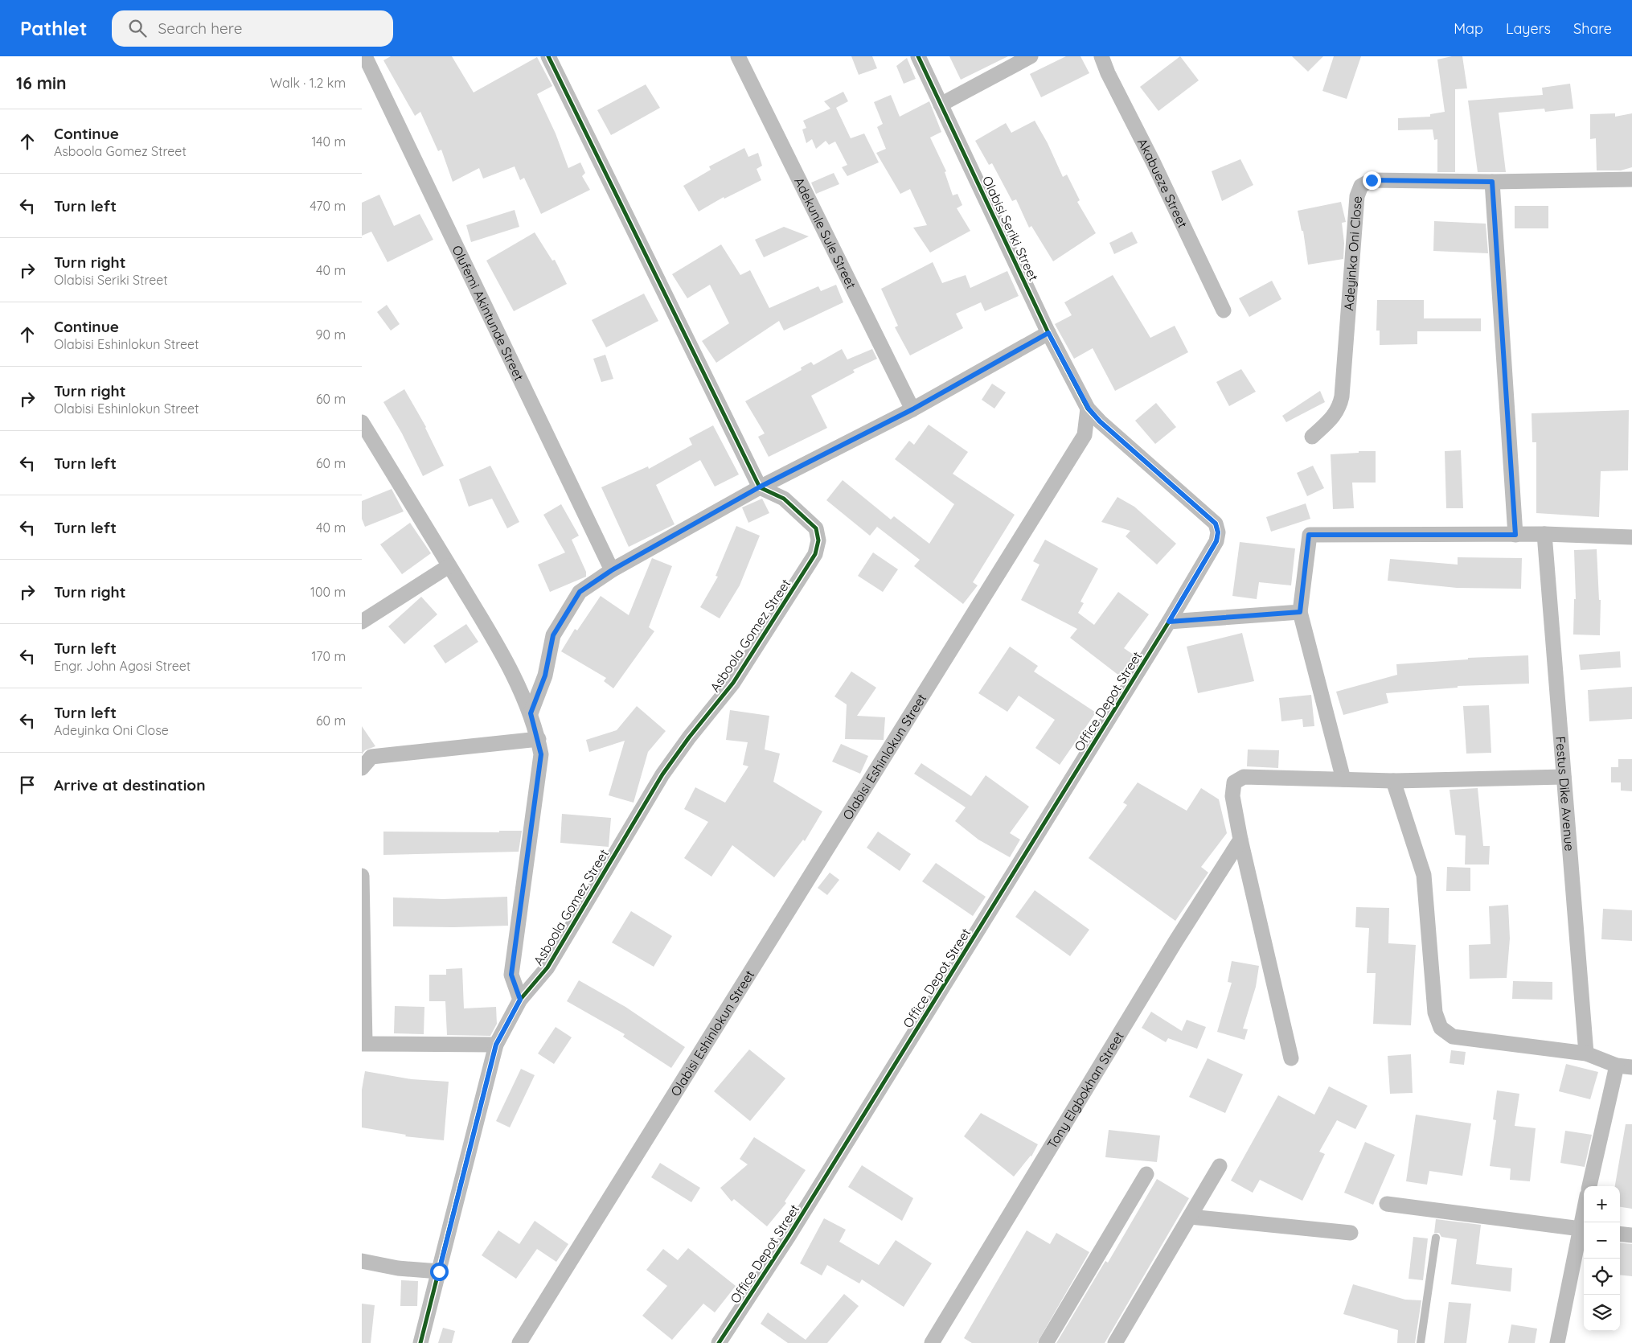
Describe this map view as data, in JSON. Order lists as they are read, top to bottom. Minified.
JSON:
{"streets":{"street":["Akabueze Street","Olabisi Seriki Street","Adekunle Sule Street","Adeyinka Oni Close","Olufemi Akintunde Street","Asboola Gomez Street","Office Depot Street","Olabisi Eshinlokun Street","Festus Dike Avenue","Tony Elgbokhan Street"]},"crossings":[["Olabisi Seriki Street","Olabisi Eshinlokun Street"]],"page":{"header":"Pathlet","search":"Search here","nav":["Map","Layers","Share"],"heading":["16 min","Walk · 1.2 km"],"list":[["Continue","Asboola Gomez Street","140 m"],["Turn left","470 m"],["Turn right","Olabisi Seriki Street","40 m"],["Continue","Olabisi Eshinlokun Street","90 m"],["Turn right","Olabisi Eshinlokun Street","60 m"],["Turn left","60 m"],["Turn left","40 m"],["Turn right","100 m"],["Turn left","Engr. John Agosi Street","170 m"],["Turn left","Adeyinka Oni Close","60 m"],"Arrive at destination"],"map_buttons":["+","−"]}}
